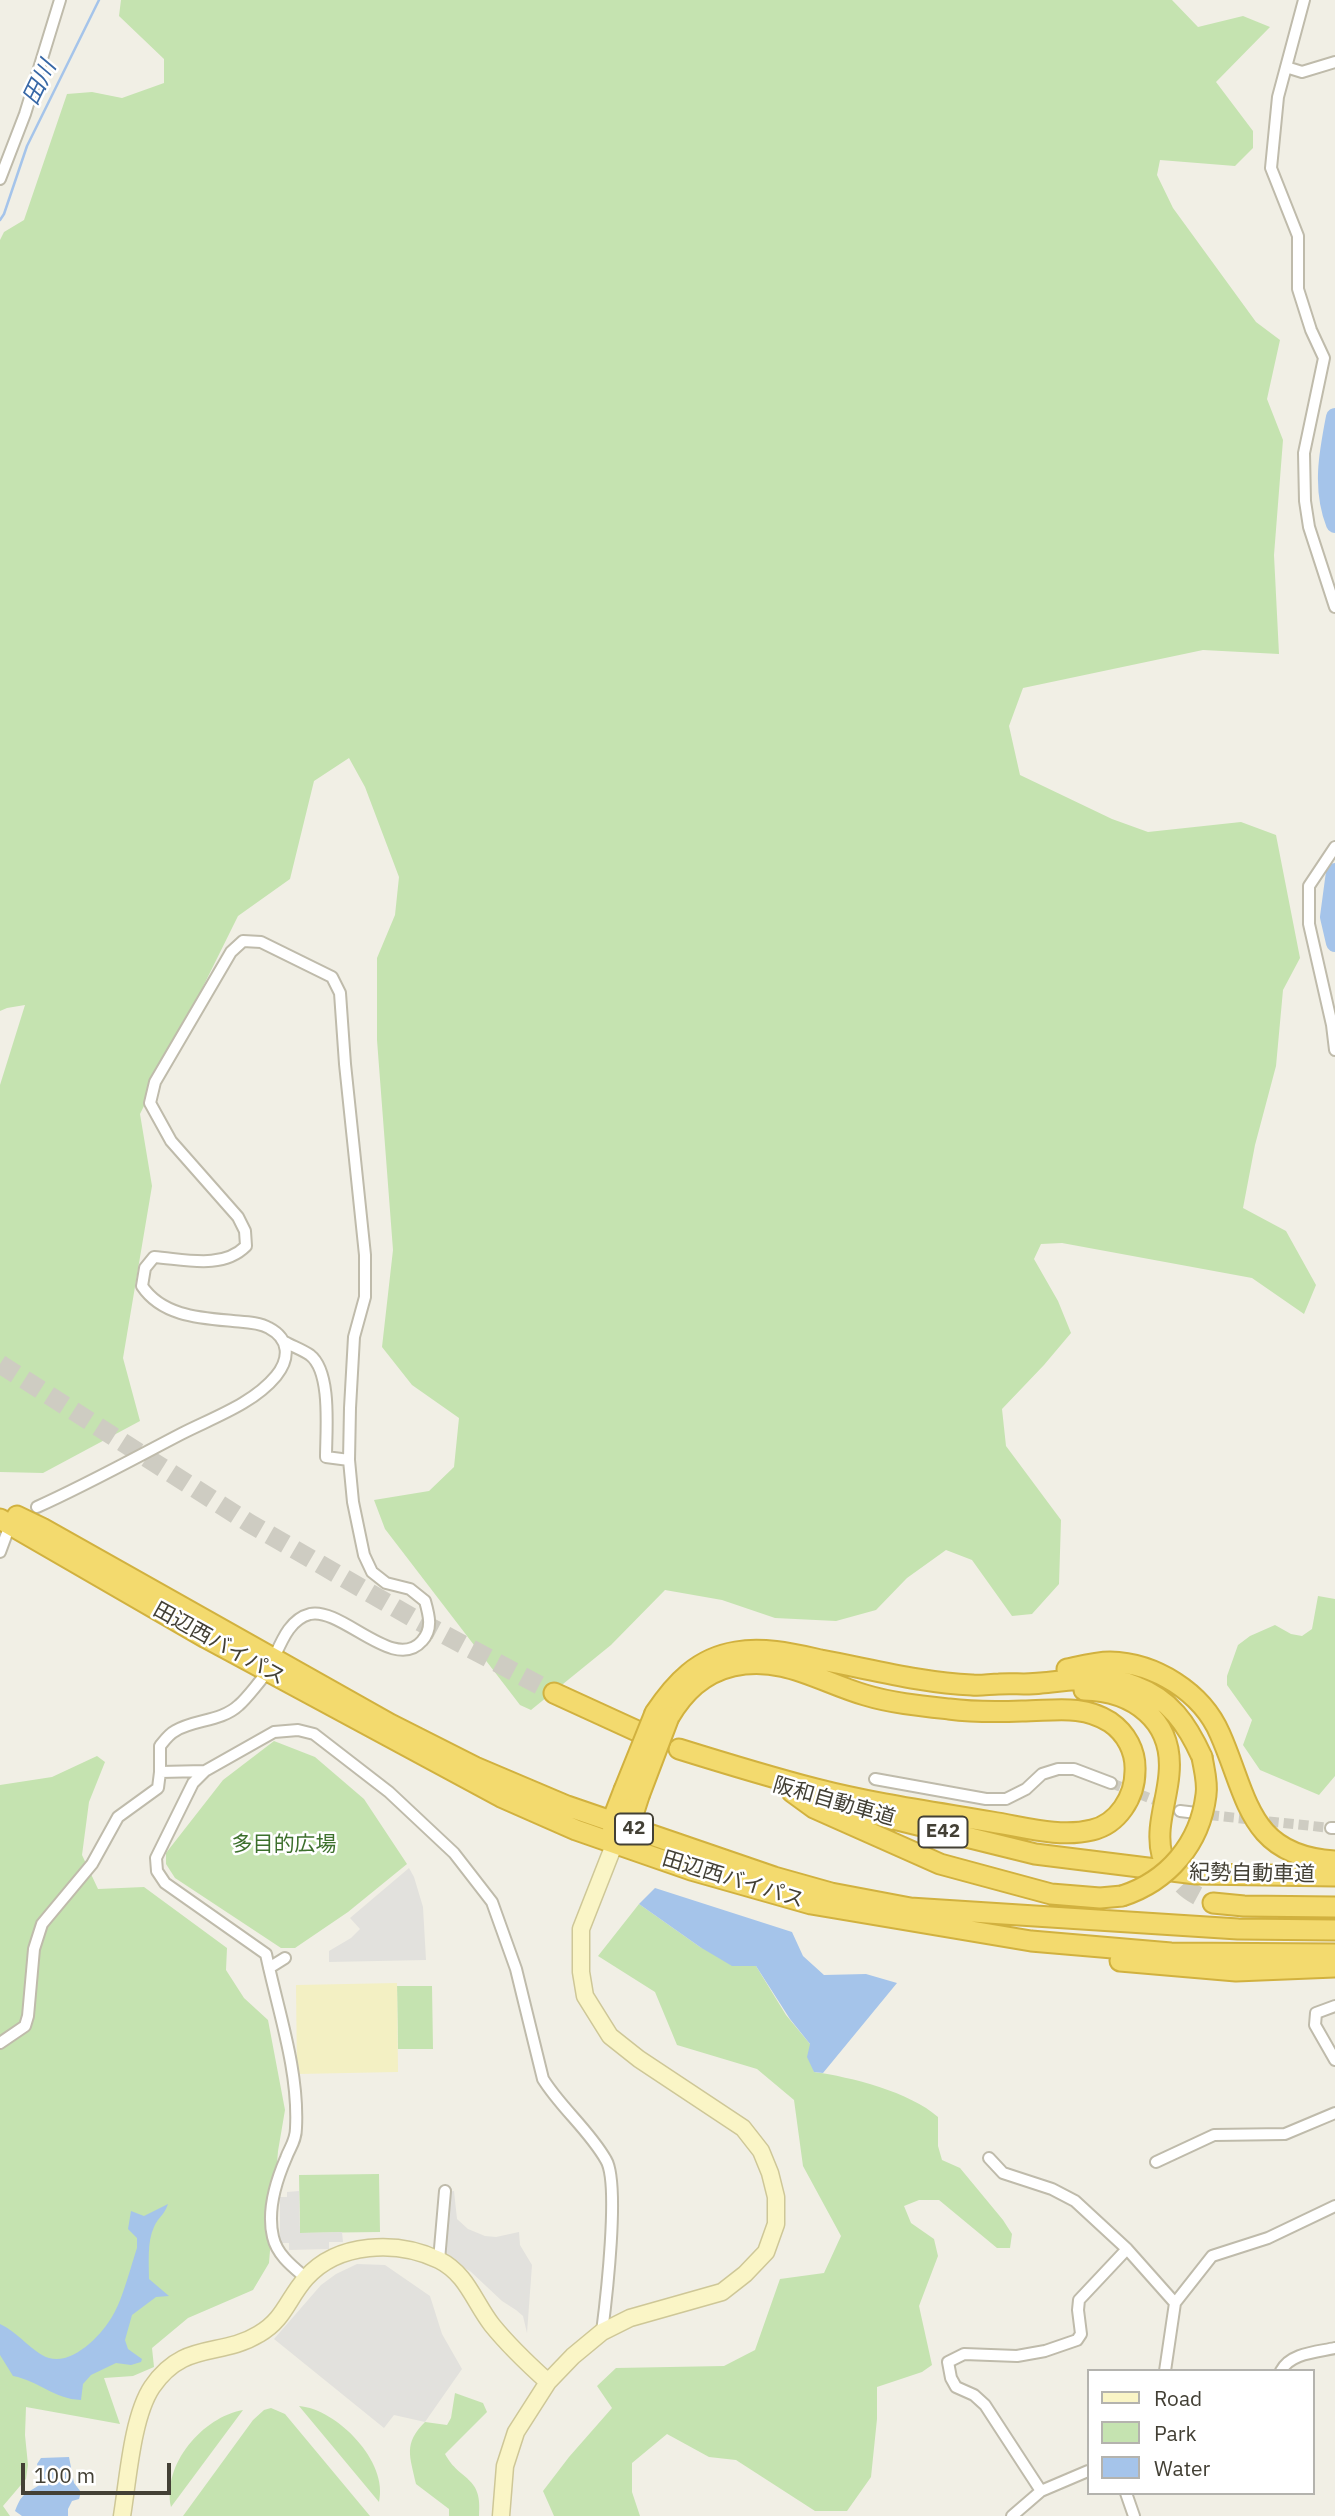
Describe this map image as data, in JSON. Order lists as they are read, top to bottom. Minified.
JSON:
{"streets":{"highway":["田辺西バイパス","阪和自動車道","42","E42","紀勢自動車道"]},"crossings":[["阪和自動車道","紀勢自動車道"]],"water":["田川"],"parks":["多目的広場"],"legend":["Road","Park","Water"],"scale_bar":"100 m"}
